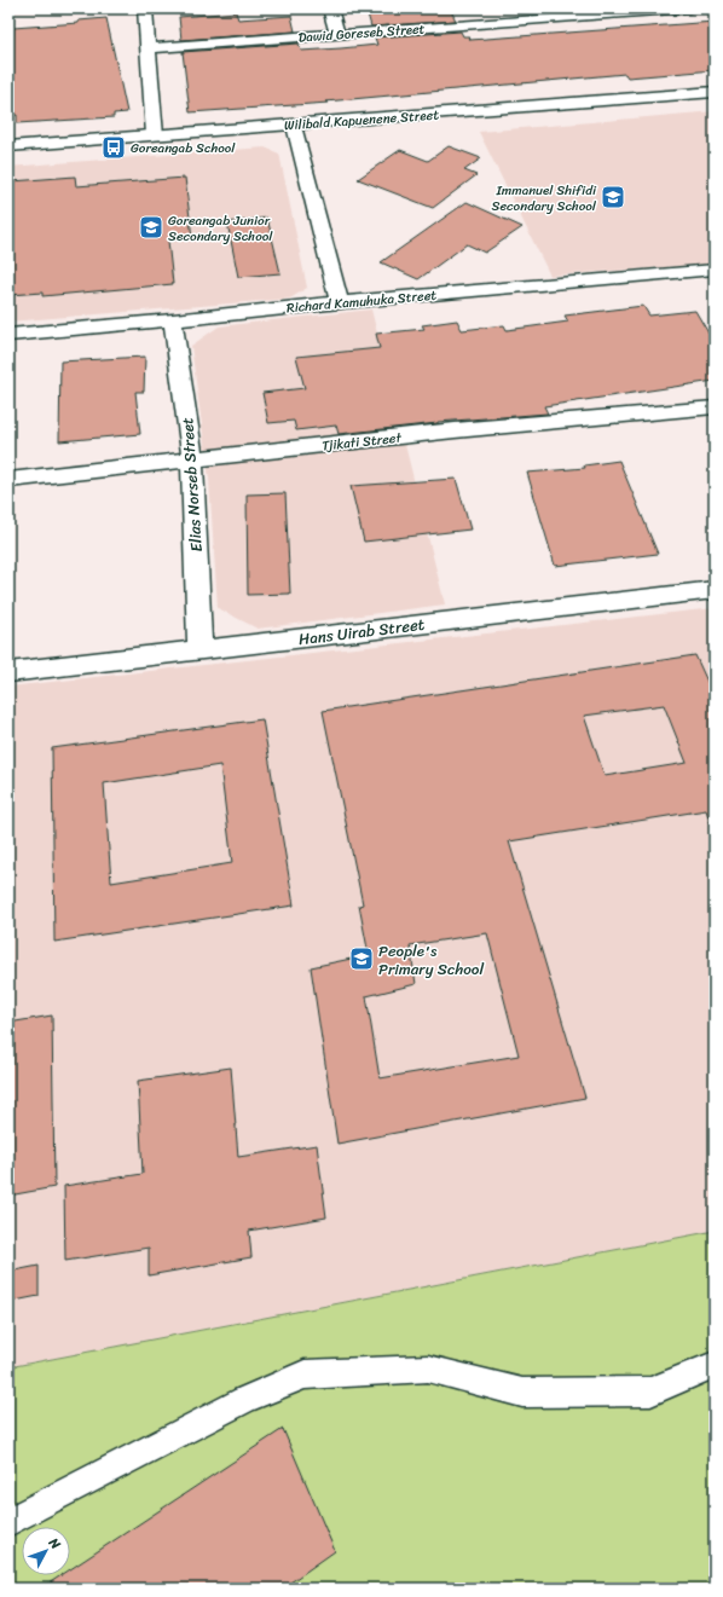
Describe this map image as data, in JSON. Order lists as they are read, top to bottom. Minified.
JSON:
{"streets":{"street":["Dawid Goreseb Street","Wilibald Kapuenene Street","Richard Kamuhuka Street","Tjikati Street","Elias Norseb Street","Hans Uirab Street"]},"crossings":[["Richard Kamuhuka Street","Elias Norseb Street"],["Tjikati Street","Elias Norseb Street"],["Elias Norseb Street","Hans Uirab Street"]],"places":{"bus stop":["Goreangab School"],"school or university":["Immanuel Shifidi Secondary School","Goreangab Junior Secondary School","People's Primary School"]},"north":"top right"}
